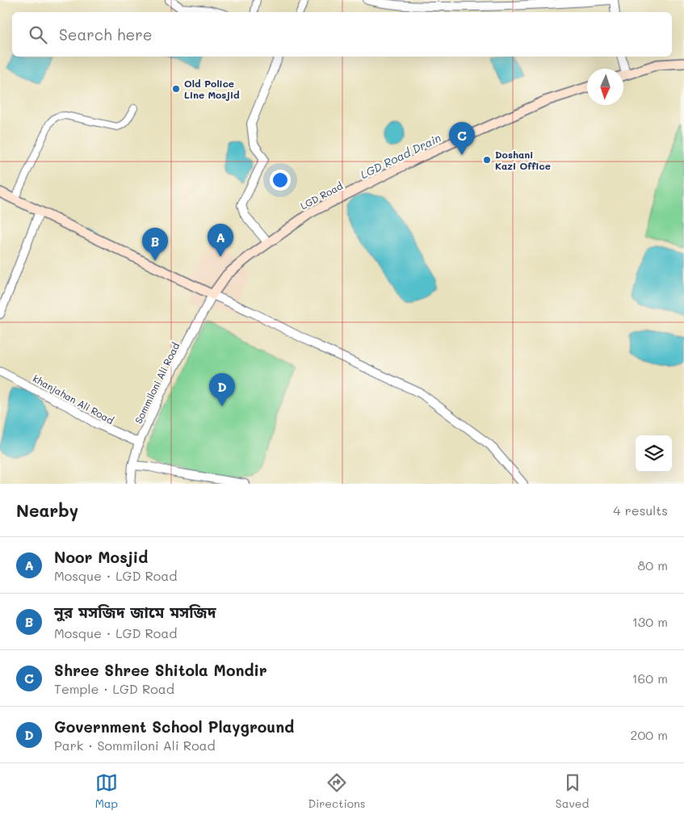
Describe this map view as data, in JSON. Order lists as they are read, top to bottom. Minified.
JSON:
{"streets":{"main road":["LGD Road"],"street":["Sommiloni Ali Road","khanjahan Ali Road"]},"crossings":[["LGD Road","Sommiloni Ali Road"],["Sommiloni Ali Road","khanjahan Ali Road"]],"water":["LGD Road Drain"],"places":["Old Police Line Mosjid","Doshani Kazi Office"],"north":"bottom","page":{"search":"Search here","pins":["C","A","B","D"],"heading":["Nearby","4 results"],"list":[{"mark":"A","name":"Noor Mosjid","note":"Mosque · LGD Road","value":"80 m"},{"mark":"B","name":"নুর মসজিদ জামে মসজিদ","note":"Mosque · LGD Road","value":"130 m"},{"mark":"C","name":"Shree Shree Shitola Mondir","note":"Temple · LGD Road","value":"160 m"},{"mark":"D","name":"Government School Playground","note":"Park · Sommiloni Ali Road","value":"200 m"}],"nav":["Map","Directions","Saved"]}}
